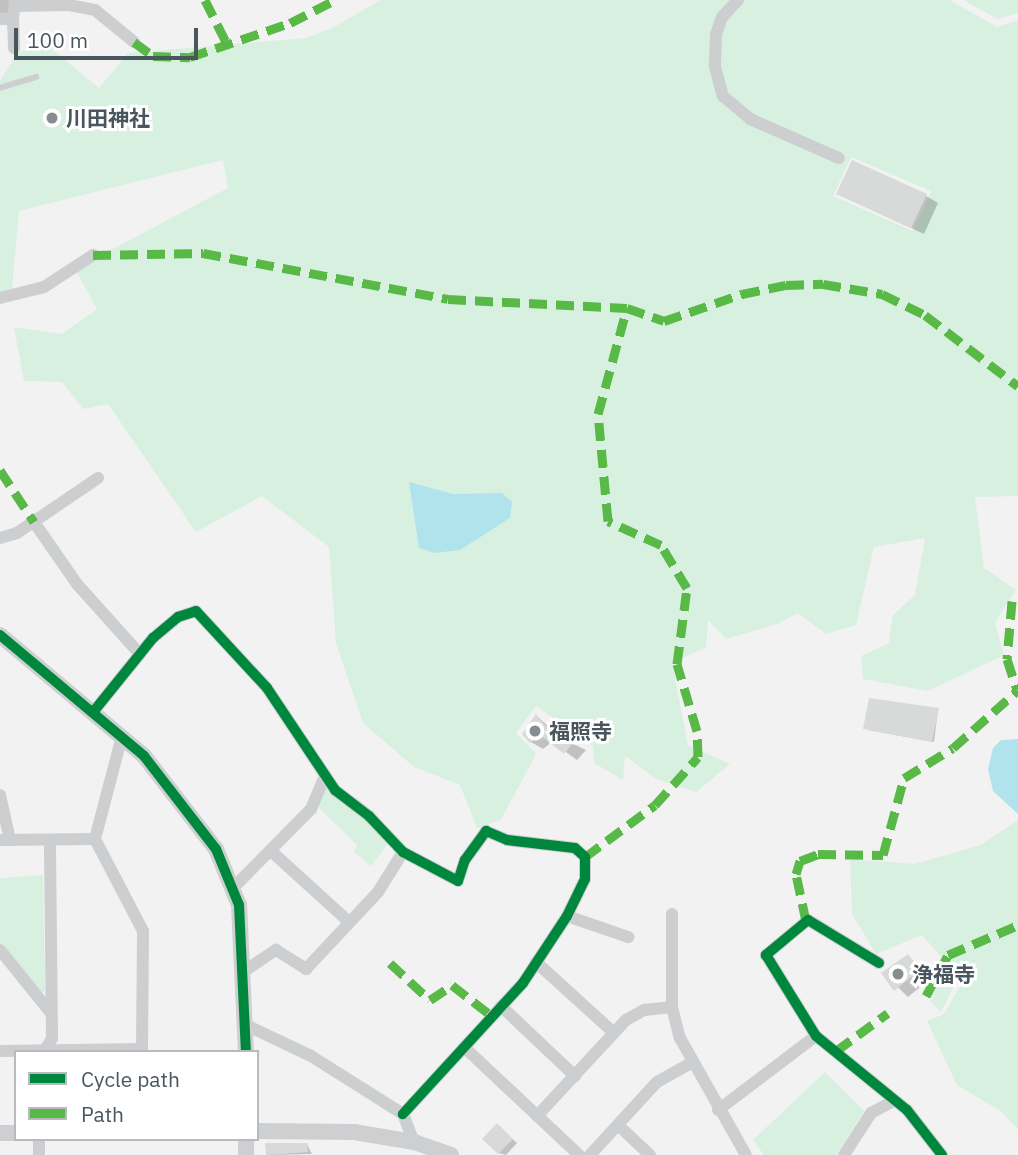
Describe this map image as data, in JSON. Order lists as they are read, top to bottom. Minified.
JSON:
{"places":["川田神社","福照寺","浄福寺"],"legend":["Cycle path","Path"],"scale_bar":"100 m"}
